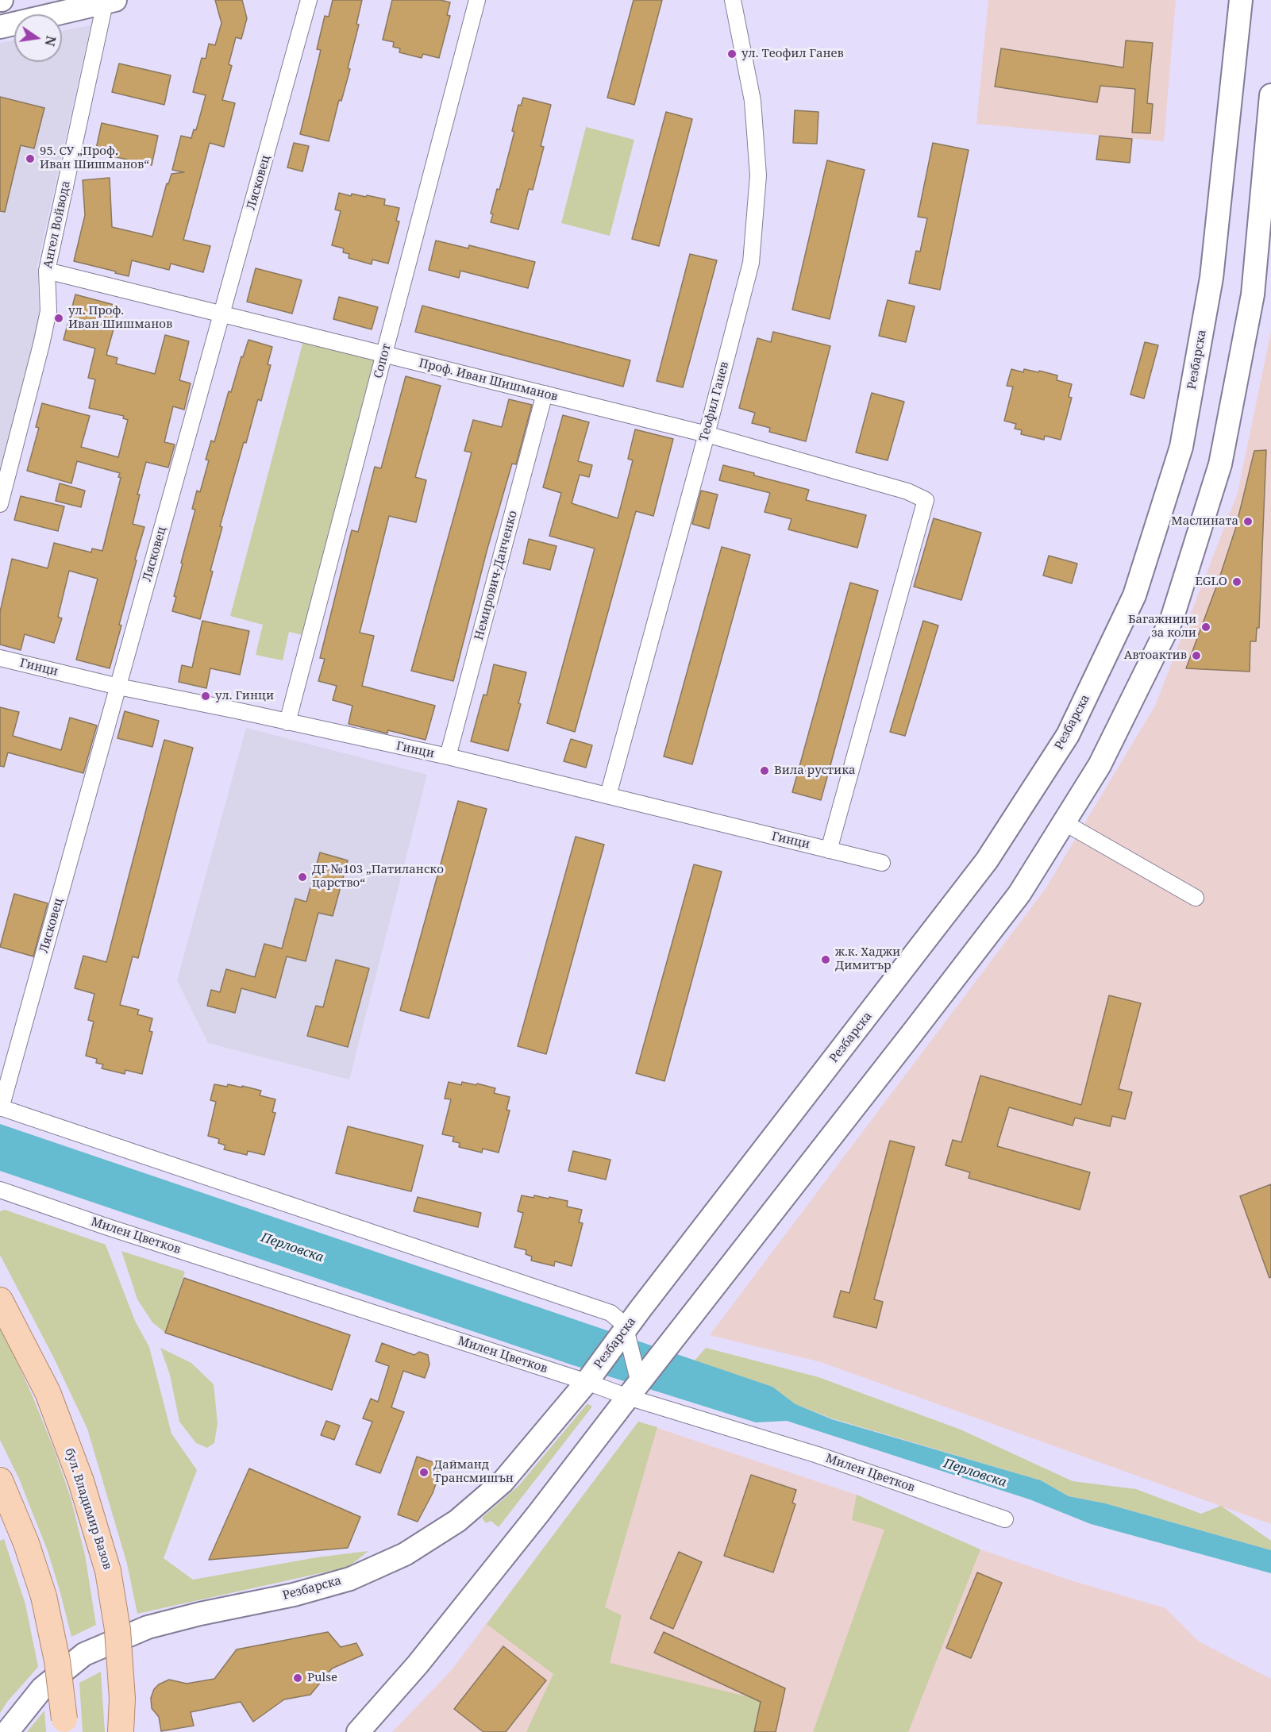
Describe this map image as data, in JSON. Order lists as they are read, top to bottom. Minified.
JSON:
{"streets":{"main road":["бул. Владимир Вазов"],"street":["Лясковец","Ангел Войвода","Резбарска","Сопот","Проф. Иван Шишманов","Теофил Ганев","Немирович-Данченко","Гинци","Милен Цветков"]},"crossings":[["Лясковец","Проф. Иван Шишманов"],["Лясковец","Гинци"],["Ангел Войвода","Проф. Иван Шишманов"],["Резбарска","Милен Цветков"],["Сопот","Проф. Иван Шишманов"],["Сопот","Гинци"],["Проф. Иван Шишманов","Теофил Ганев"],["Проф. Иван Шишманов","Немирович-Данченко"],["Проф. Иван Шишманов","Гинци"],["Теофил Ганев","Гинци"],["Немирович-Данченко","Гинци"]],"water":["Перловска"],"places":["ул. Теофил Ганев","95. СУ „Проф. Иван Шишманов“","ул. Проф. Иван Шишманов","Маслината","EGLO","Багажници за коли","Автоактив","ул. Гинци","Вила рустика","ДГ №103 „Патиланско царство“","ж.к. Хаджи Димитър","Дайманд Трансмишън","Pulse"],"north":"right"}
